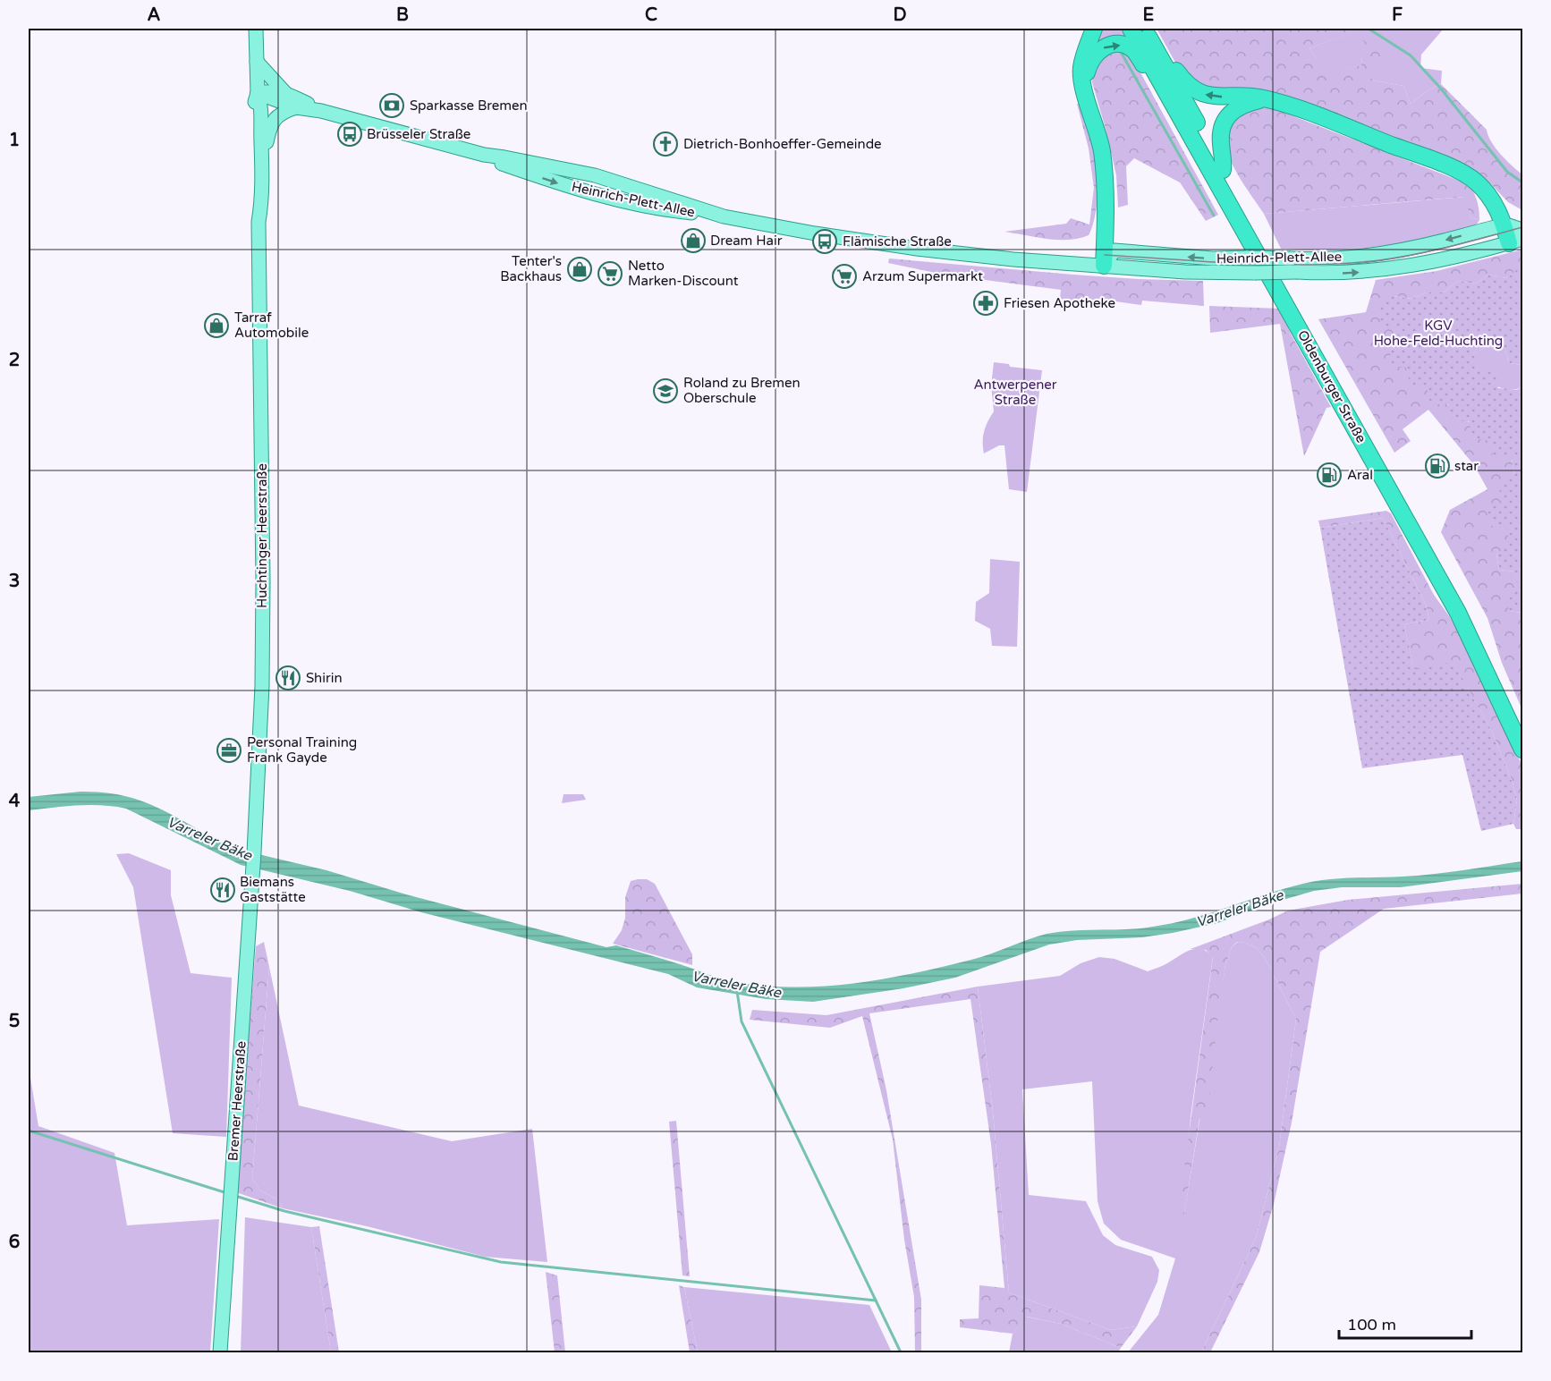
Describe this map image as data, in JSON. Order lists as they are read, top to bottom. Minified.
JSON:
{"streets":{"highway":["Oldenburger Straße"],"main road":["Heinrich-Plett-Allee","Huchtinger Heerstraße","Bremer Heerstraße"]},"crossings":[["Heinrich-Plett-Allee","Huchtinger Heerstraße"],["Huchtinger Heerstraße","Bremer Heerstraße"]],"water":["Varreler Bäke"],"parks":["KGV Hohe-Feld-Huchting","Antwerpener Straße"],"places":{"bank":["Sparkasse Bremen"],"bus stop":["Brüsseler Straße","Flämische Straße"],"church":["Dietrich-Bonhoeffer-Gemeinde"],"shop":["Dream Hair","Tenter's Backhaus","Tarraf Automobile"],"supermarket":["Netto Marken-Discount","Arzum Supermarkt"],"pharmacy":["Friesen Apotheke"],"school or university":["Roland zu Bremen Oberschule"],"fuel station":["star","Aral"],"restaurant":["Shirin","Biemans Gaststätte"],"office":["Personal Training Frank Gayde"]},"scale_bar":"100 m","grid":{"columns":["A","B","C","D","E","F"],"rows":["1","2","3","4","5","6"]}}
